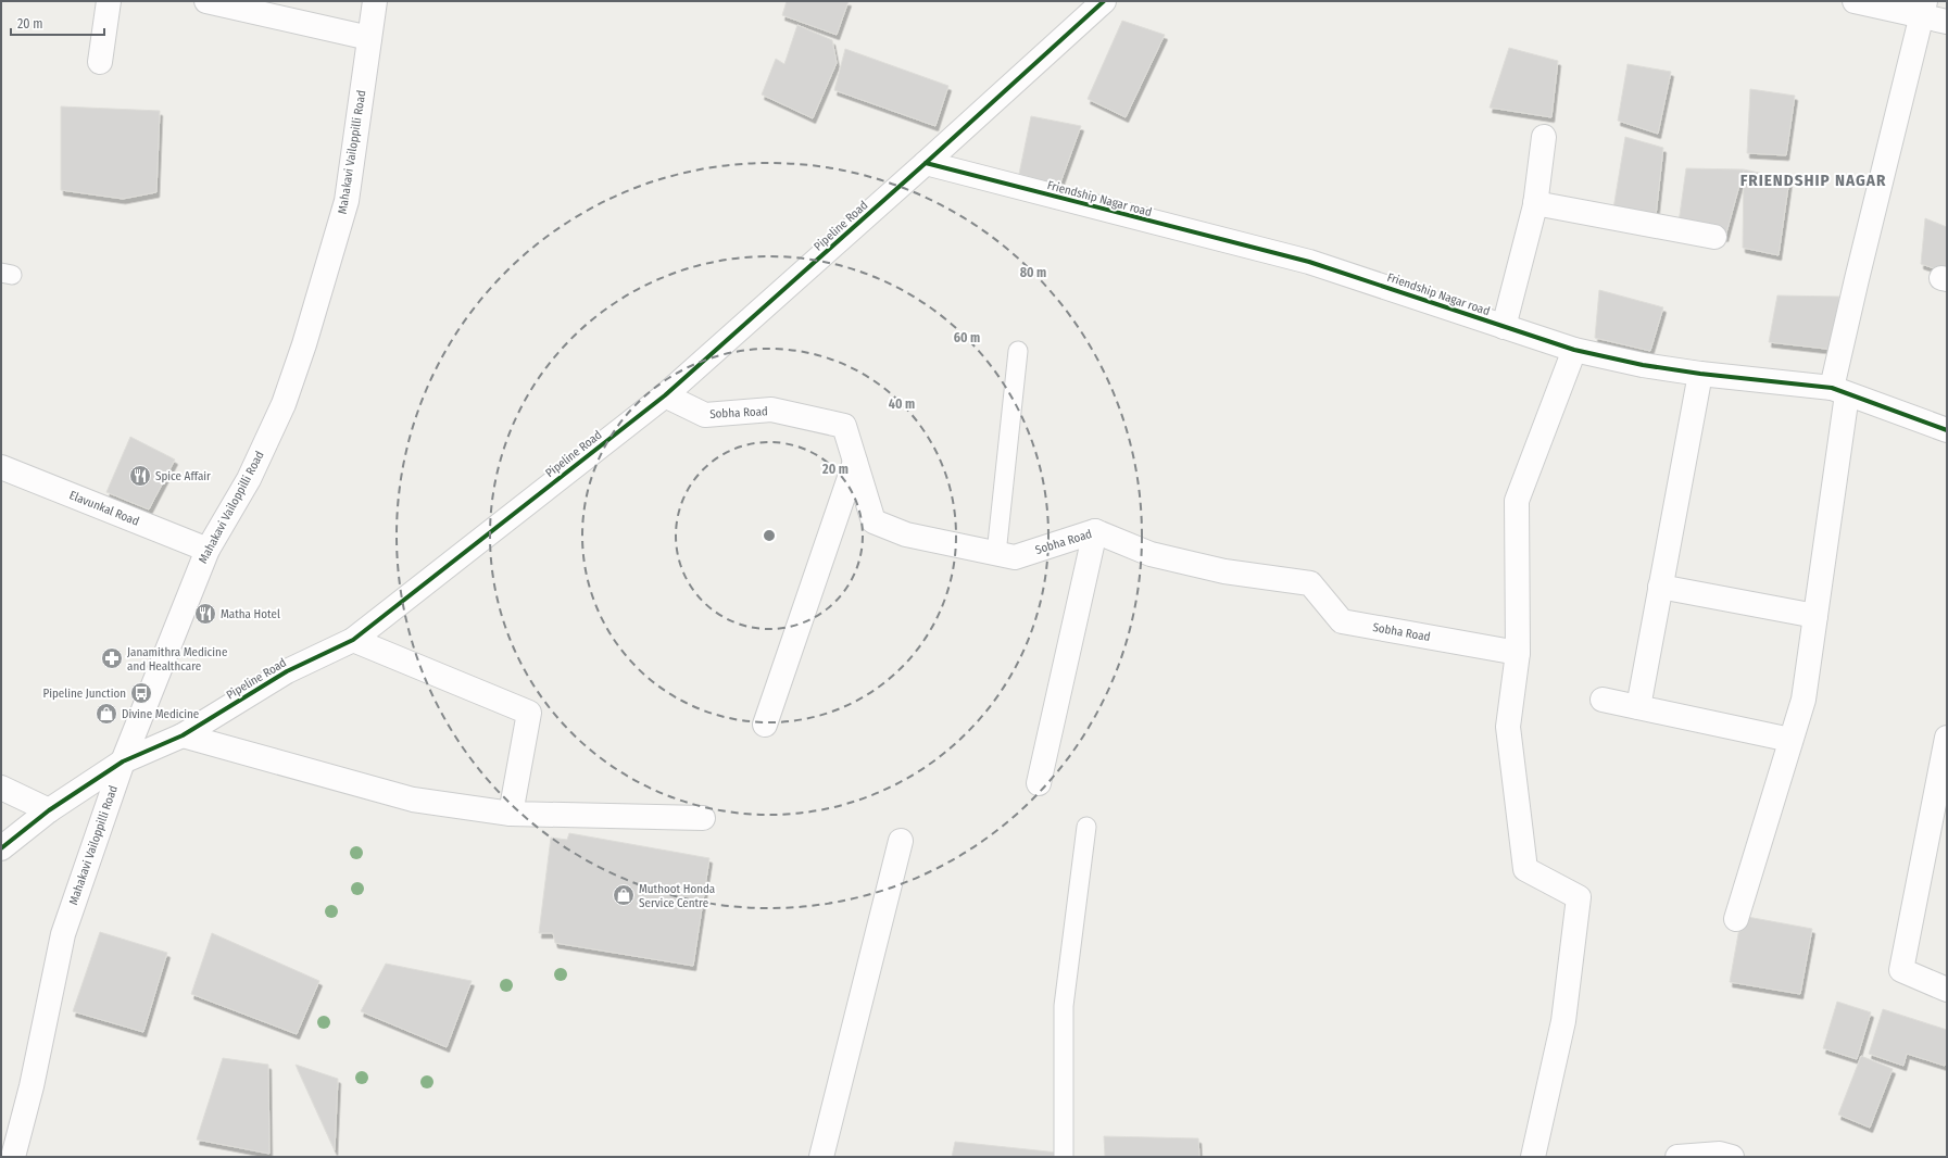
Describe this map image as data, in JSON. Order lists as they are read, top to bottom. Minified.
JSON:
{"streets":{"street":["Mahakavi Vailoppilli Road","Friendship Nagar road","Pipeline Road","Sobha Road","Elavunkal Road"]},"crossings":[["Mahakavi Vailoppilli Road","Pipeline Road"],["Mahakavi Vailoppilli Road","Elavunkal Road"],["Friendship Nagar road","Pipeline Road"],["Pipeline Road","Sobha Road"]],"districts":["FRIENDSHIP NAGAR"],"places":{"restaurant":["Spice Affair","Matha Hotel"],"pharmacy":["Janamithra Medicine and Healthcare"],"bus stop":["Pipeline Junction"],"shop":["Divine Medicine","Muthoot Honda Service Centre"]},"scale_bar":"20 m","rings":["80 m","60 m","40 m","20 m"]}
